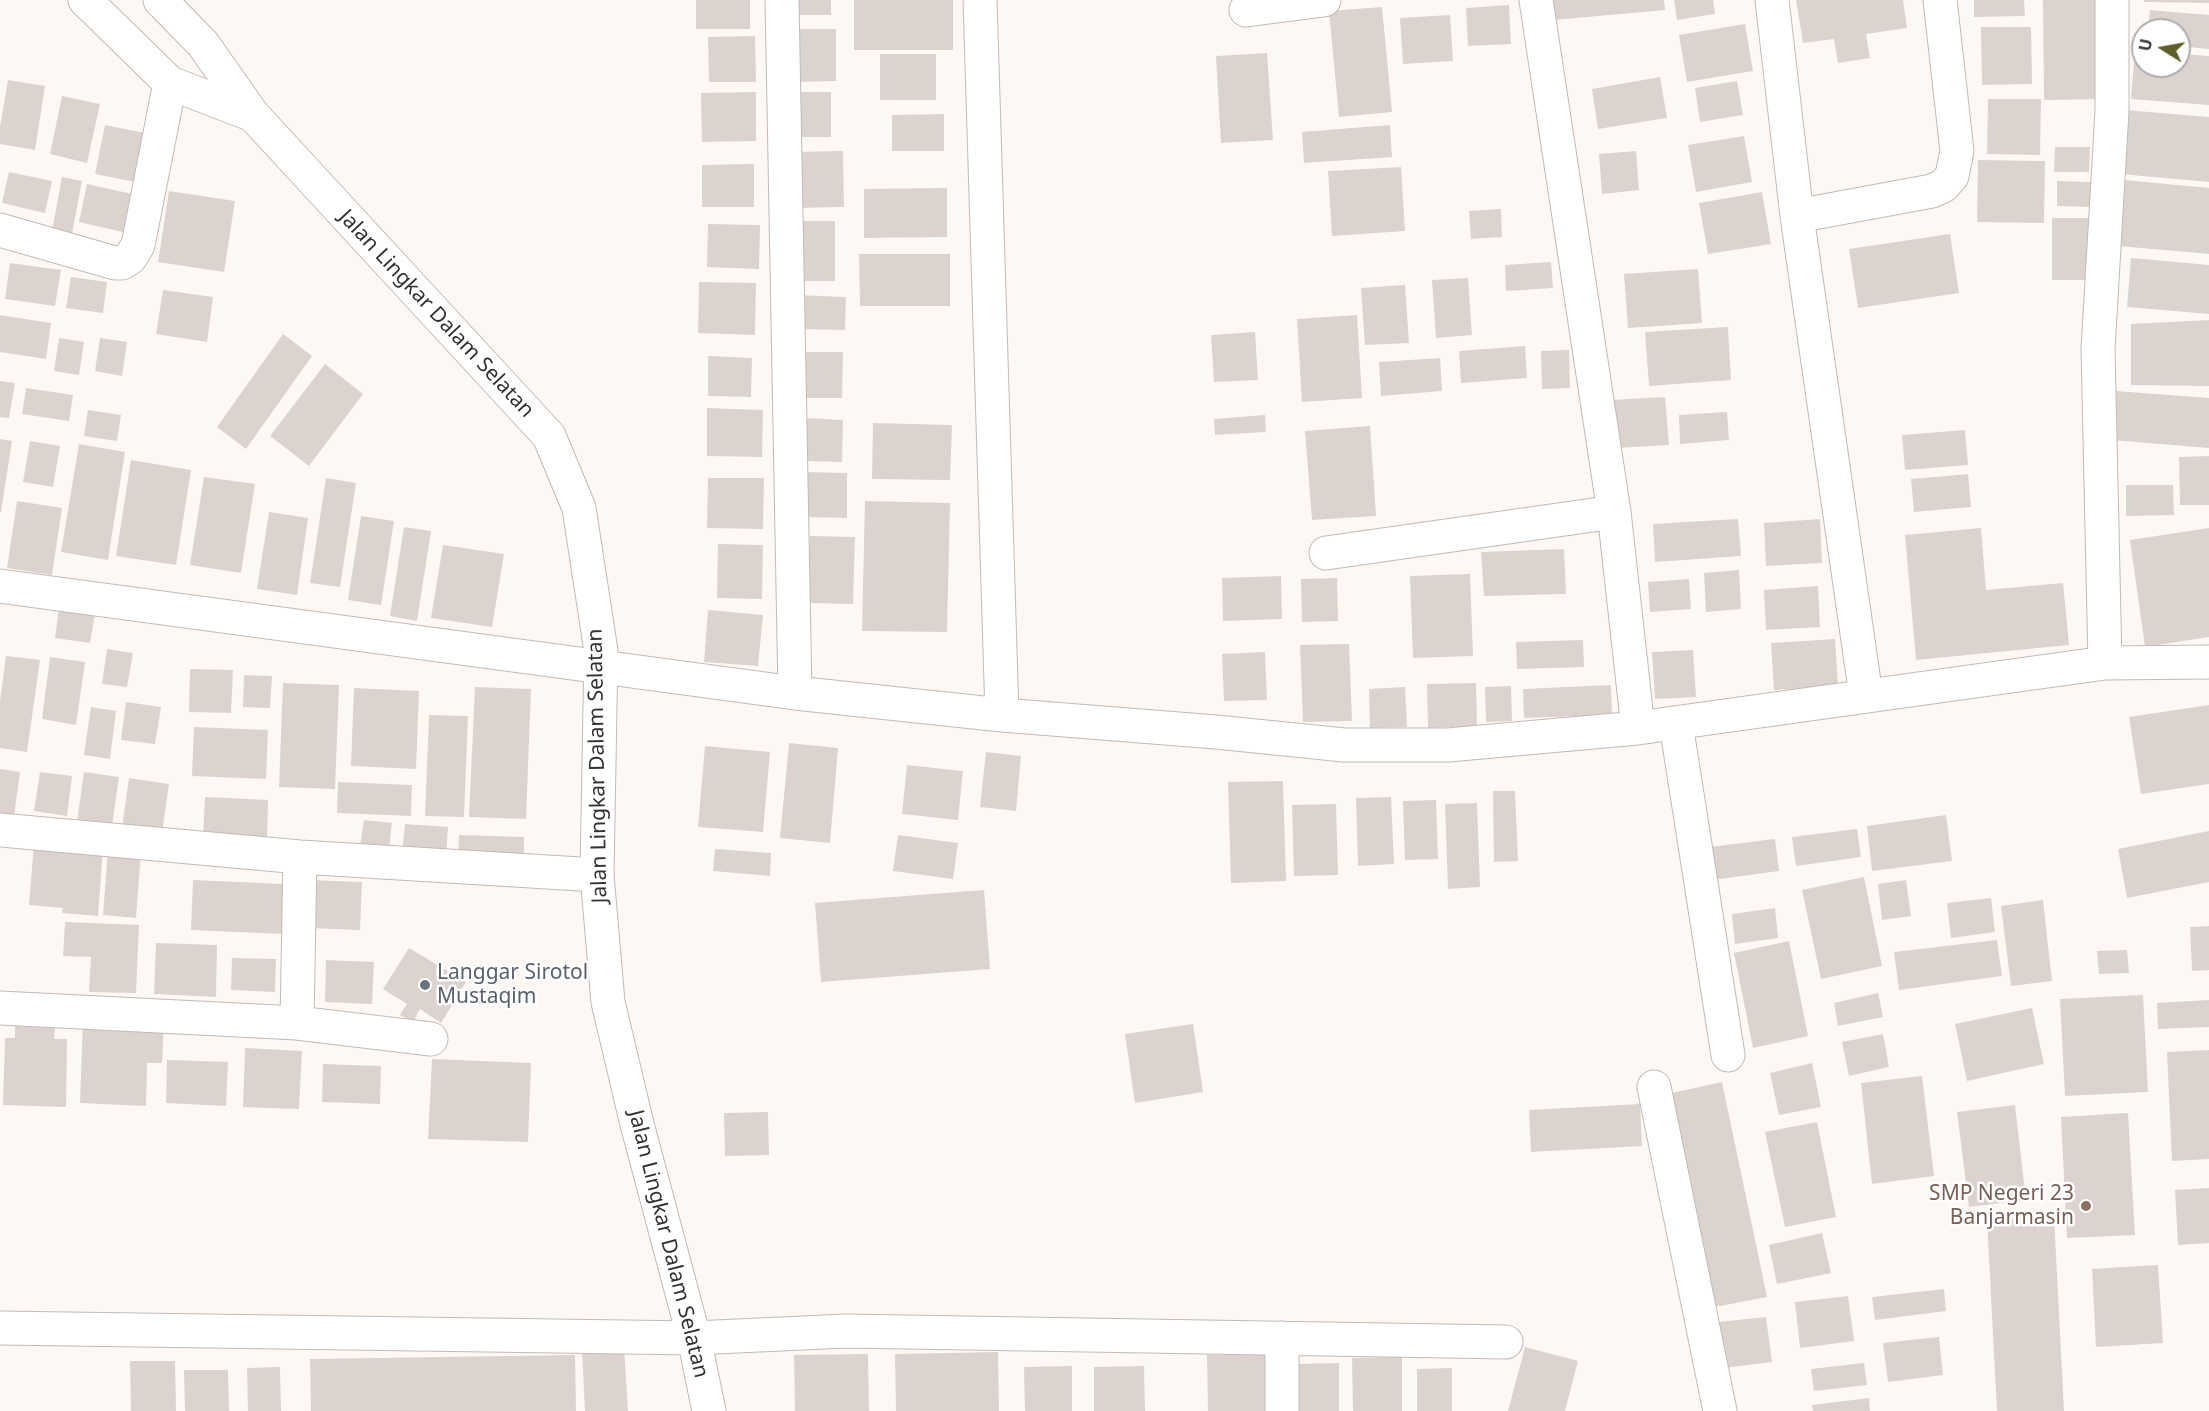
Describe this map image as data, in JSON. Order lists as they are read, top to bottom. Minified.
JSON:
{"streets":{"street":["Jalan Lingkar Dalam Selatan"]},"places":["Langgar Sirotol Mustaqim","SMP Negeri 23 Banjarmasin"],"north":"left"}
